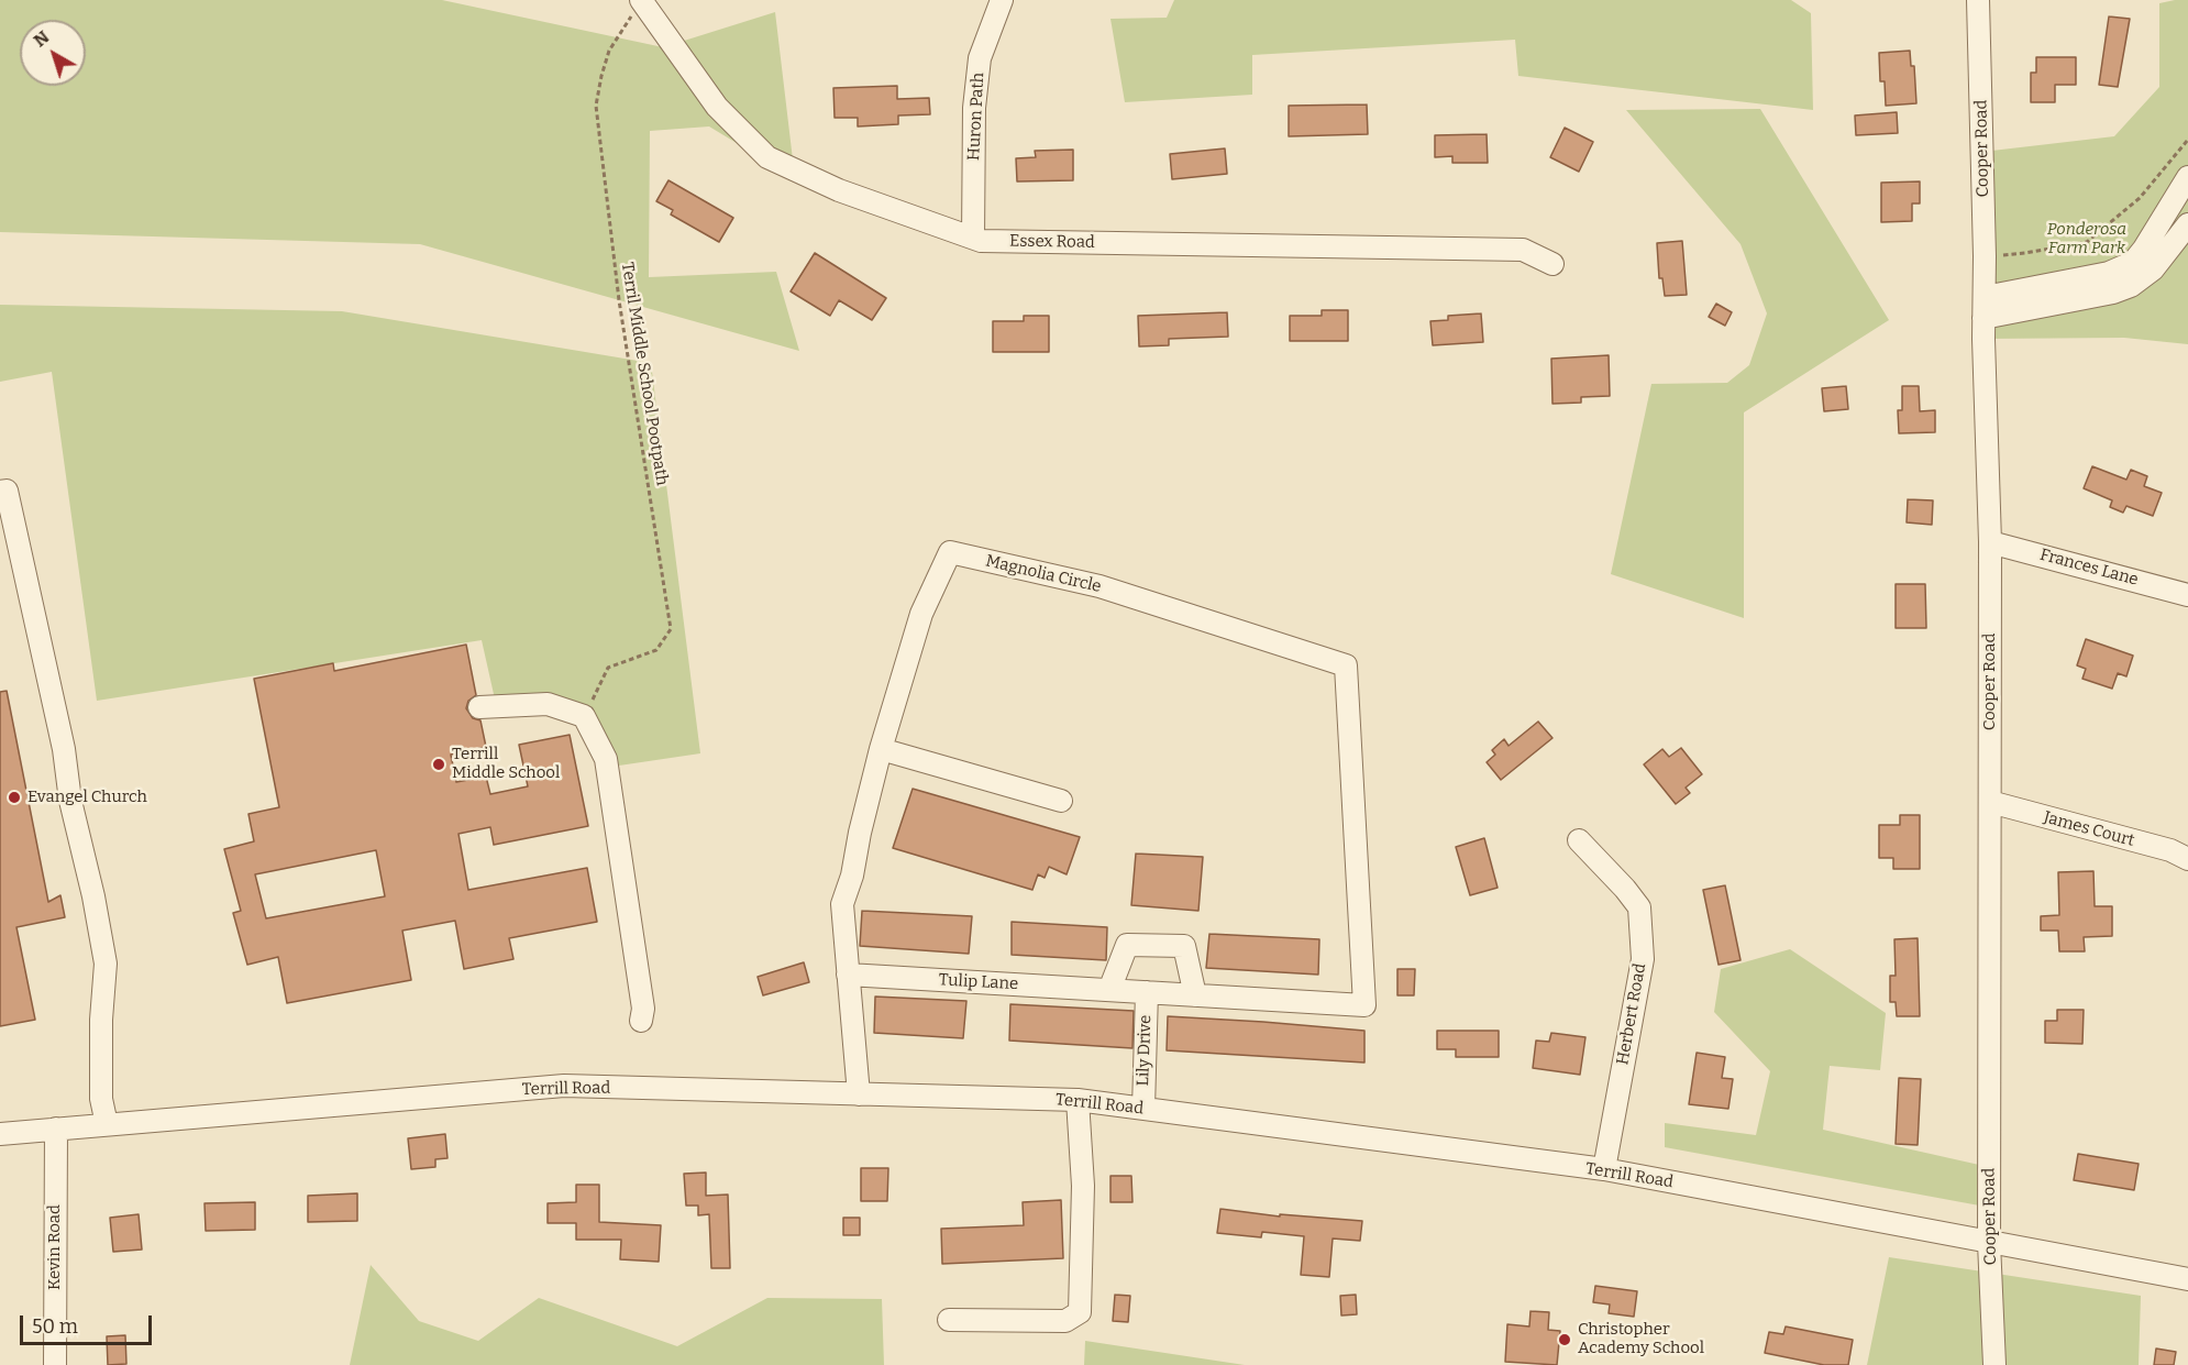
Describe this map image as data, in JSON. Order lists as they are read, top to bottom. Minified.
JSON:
{"streets":{"street":["Huron Path","Cooper Road","Essex Road","Frances Lane","Magnolia Circle","James Court","Tulip Lane","Herbert Road","Lily Drive","Terrill Road","Kevin Road"],"path":["Terril Middle School Pootpath"]},"crossings":[["Huron Path","Essex Road"],["Cooper Road","Frances Lane"],["Cooper Road","James Court"],["Cooper Road","Terrill Road"],["Essex Road","Terril Middle School Pootpath"],["Magnolia Circle","Tulip Lane"],["Magnolia Circle","Terrill Road"],["Tulip Lane","Lily Drive"],["Herbert Road","Terrill Road"],["Lily Drive","Terrill Road"],["Terrill Road","Kevin Road"]],"parks":["Ponderosa Farm Park"],"places":["Terrill Middle School","Evangel Church","Christopher Academy School"],"scale_bar":"50 m","north":"top left"}
